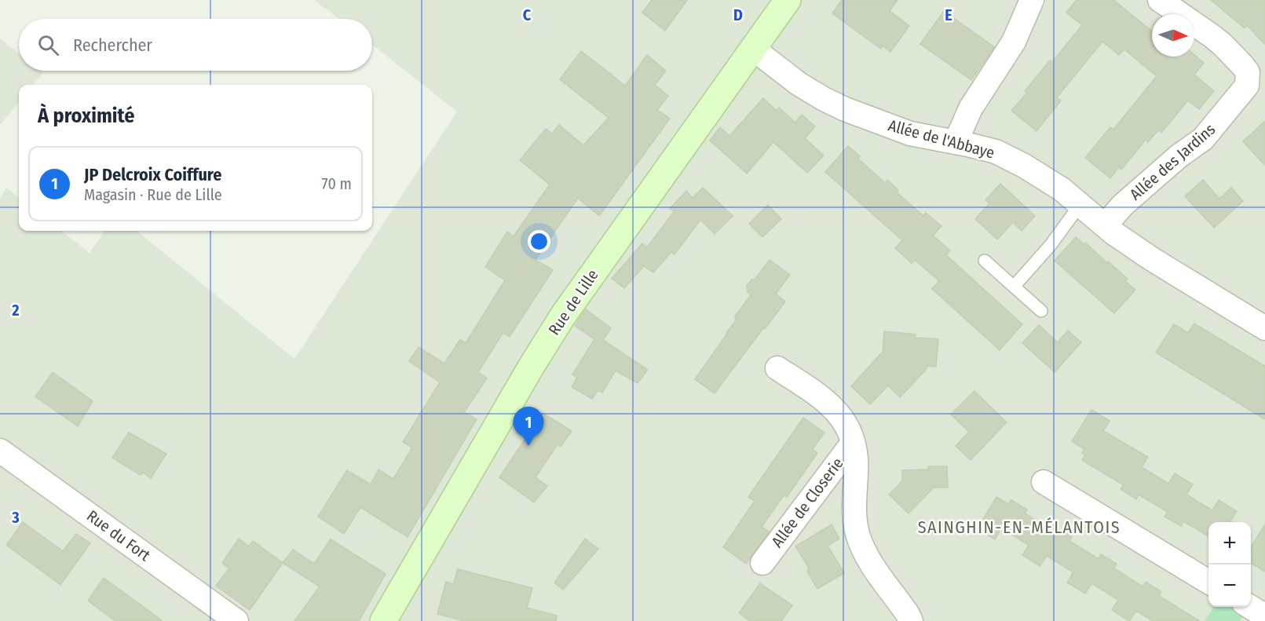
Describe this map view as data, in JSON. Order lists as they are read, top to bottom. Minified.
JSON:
{"streets":{"main road":["Rue de Lille"],"street":["Allée de l'Abbaye","Allée des Jardins","Allée de Closerie","Rue du Fort"]},"crossings":[["Allée de l'Abbaye","Allée des Jardins"],["Allée de l'Abbaye","Rue de Lille"]],"districts":["SAINGHIN-EN-MÉLANTOIS"],"north":"right","page":{"search":"Rechercher","heading":"À proximité","list":[{"mark":"1","name":"JP Delcroix Coiffure","note":"Magasin · Rue de Lille","value":"70 m"}],"pins":"1","map_buttons":["+","−"]},"grid":{"columns":["C","D","E"],"rows":["2","3"]}}
